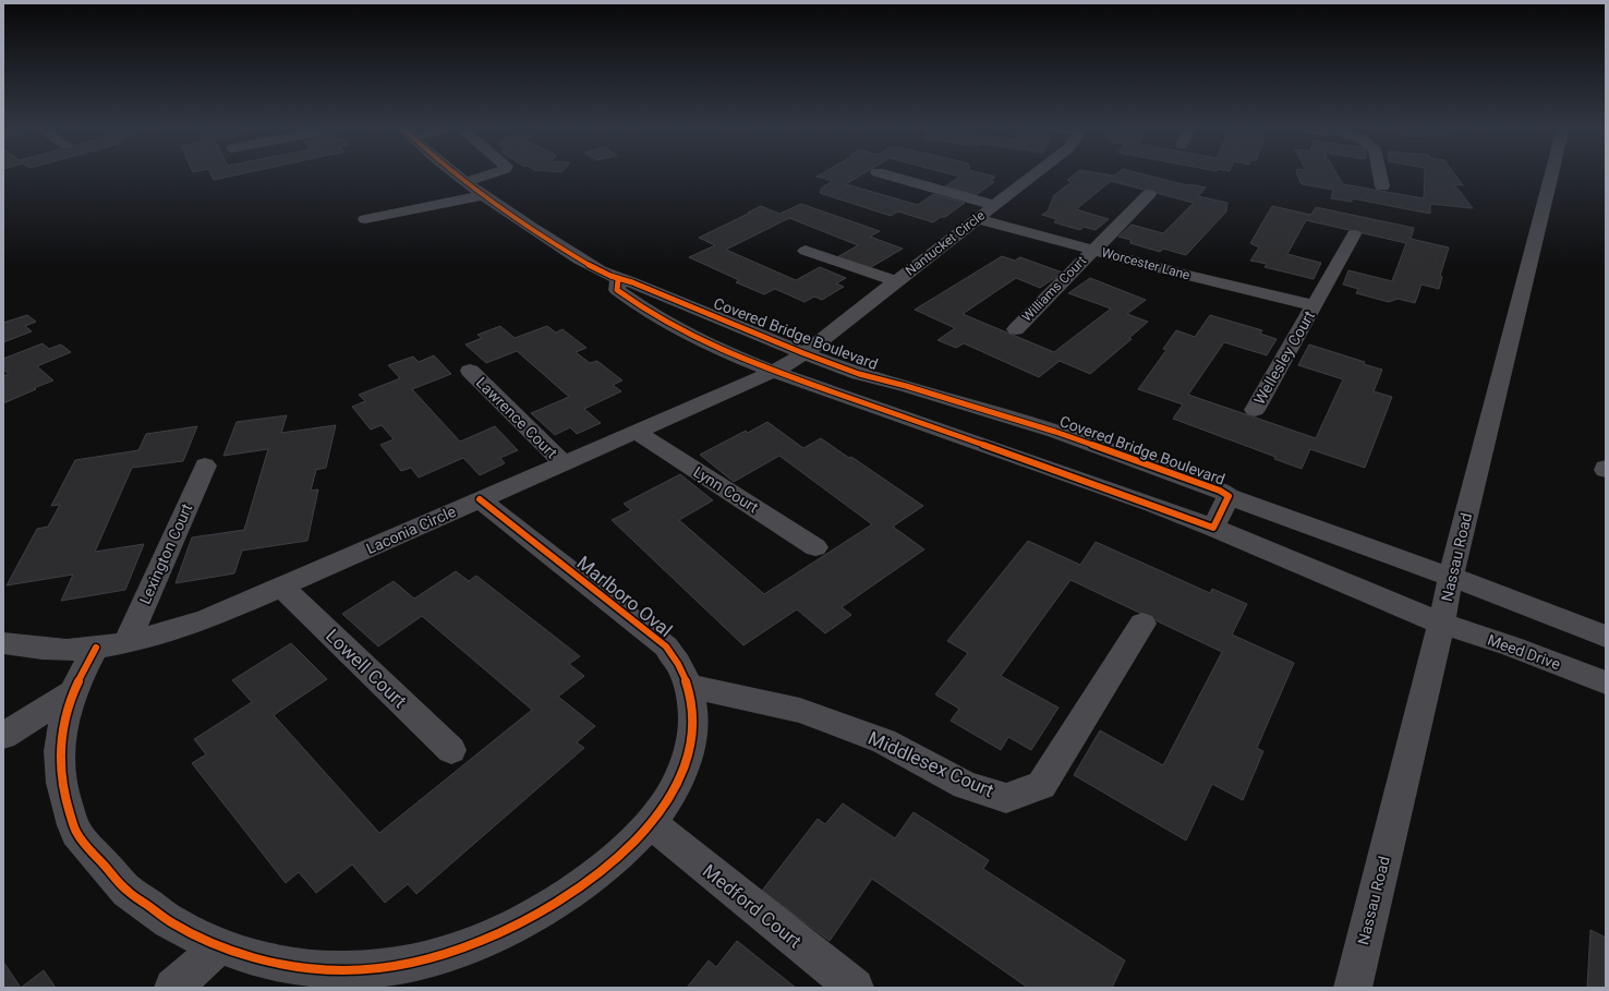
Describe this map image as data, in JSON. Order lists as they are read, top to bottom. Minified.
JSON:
{"streets":{"street":["Nantucket Circle","Worcester Lane","Williams Court","Covered Bridge Boulevard","Wellesley Court","Lawrence Court","Lynn Court","Laconia Circle","Lexington Court","Nassau Road","Marlboro Oval","Meed Drive","Lowell Court","Middlesex Court","Medford Court"]},"crossings":[["Nantucket Circle","Worcester Lane"],["Nantucket Circle","Covered Bridge Boulevard"],["Nantucket Circle","Laconia Circle"],["Worcester Lane","Williams Court"],["Worcester Lane","Wellesley Court"],["Covered Bridge Boulevard","Laconia Circle"],["Covered Bridge Boulevard","Meed Drive"],["Lawrence Court","Laconia Circle"],["Lynn Court","Laconia Circle"],["Laconia Circle","Lexington Court"],["Laconia Circle","Marlboro Oval"],["Laconia Circle","Lowell Court"],["Nassau Road","Meed Drive"],["Marlboro Oval","Middlesex Court"],["Marlboro Oval","Medford Court"]]}
